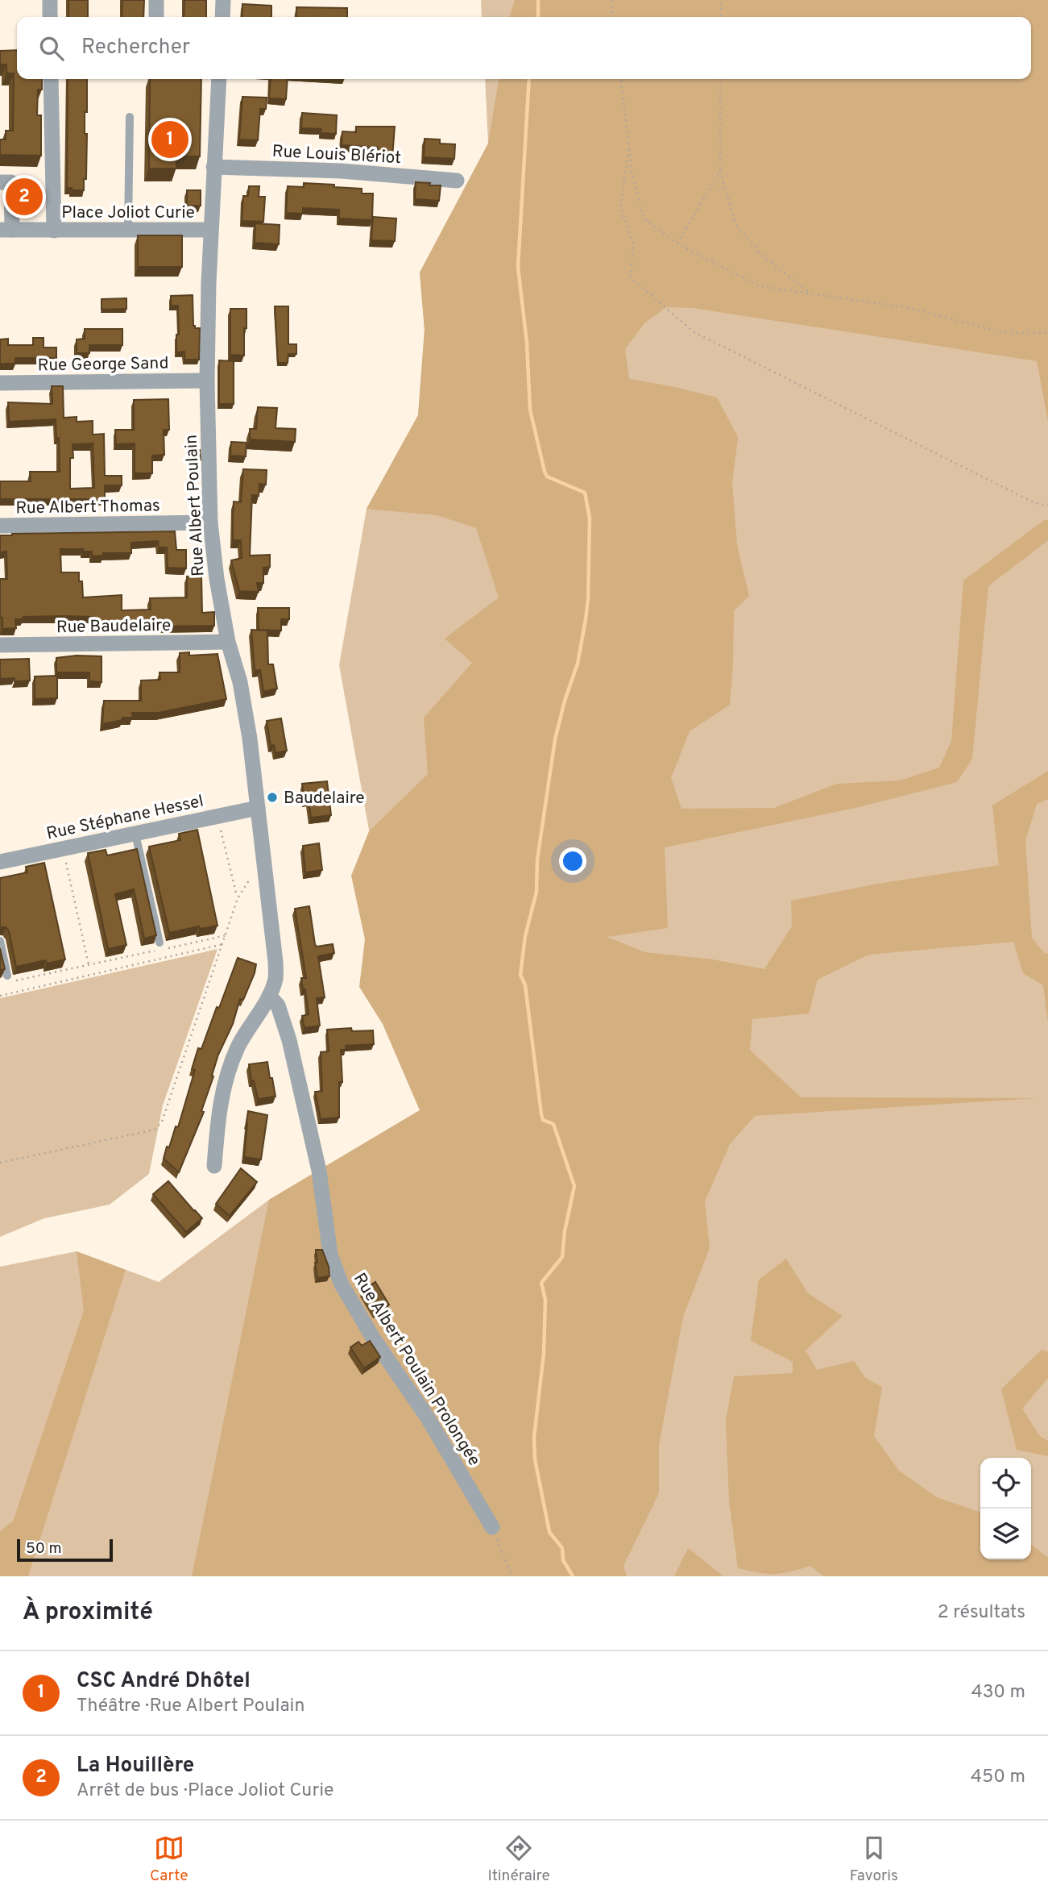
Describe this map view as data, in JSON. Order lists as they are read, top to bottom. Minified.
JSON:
{"streets":{"street":["Rue Louis Blériot","Place Joliot Curie","Rue George Sand","Rue Albert Poulain","Rue Albert Thomas","Rue Baudelaire","Rue Stéphane Hessel","Rue Albert Poulain Prolongée"]},"crossings":[["Rue Louis Blériot","Rue Albert Poulain"],["Place Joliot Curie","Rue Albert Poulain"],["Rue George Sand","Rue Albert Poulain"],["Rue Albert Poulain","Rue Albert Thomas"],["Rue Albert Poulain","Rue Baudelaire"],["Rue Albert Poulain","Rue Stéphane Hessel"],["Rue Albert Poulain","Rue Albert Poulain Prolongée"]],"places":["Baudelaire"],"scale_bar":"50 m","page":{"search":"Rechercher","pins":["1","2"],"scale":"50 m","heading":["À proximité","2 résultats"],"list":[{"mark":"1","name":"CSC André Dhôtel","note":"Théâtre · Rue Albert Poulain","value":"430 m"},{"mark":"2","name":"La Houillère","note":"Arrêt de bus · Place Joliot Curie","value":"450 m"}],"nav":["Carte","Itinéraire","Favoris"]}}
